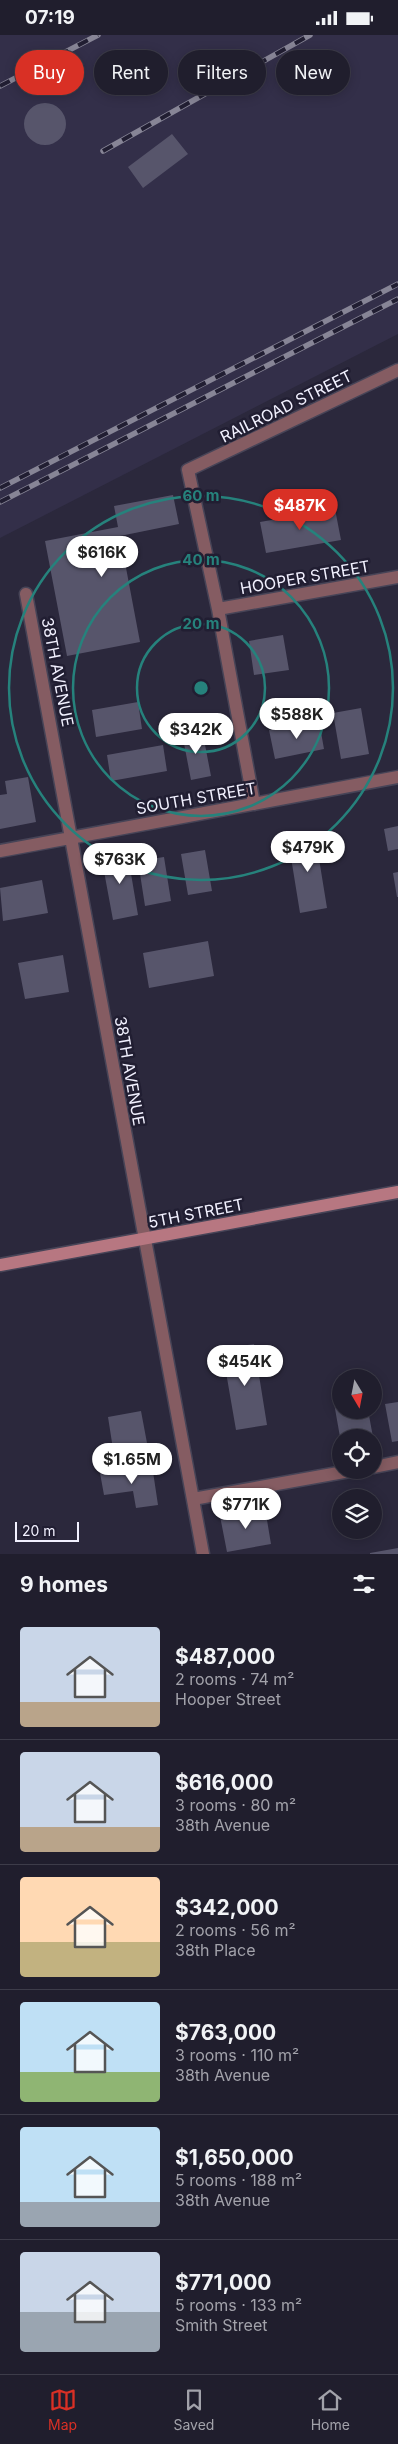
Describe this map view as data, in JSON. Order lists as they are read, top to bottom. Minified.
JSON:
{"streets":{"street":["RAILROAD STREET","HOOPER STREET","38TH AVENUE","SOUTH STREET","5TH STREET"]},"crossings":[["RAILROAD STREET","HOOPER STREET"],["38TH AVENUE","SOUTH STREET"],["38TH AVENUE","5TH STREET"]],"scale_bar":"20 m","north":"bottom","page":{"status":"07:19","chip":["Buy","Rent","Filters","New"],"price":["$487K","$616K","$588K","$342K","$479K","$763K","$454K","$1.65M","$771K"],"scale":"20 m","heading":"9 homes","list":[{"name":"$487,000","note":"2 rooms · 74 m² · Hooper Street"},{"name":"$616,000","note":"3 rooms · 80 m² · 38th Avenue"},{"name":"$342,000","note":"2 rooms · 56 m² · 38th Place"},{"name":"$763,000","note":"3 rooms · 110 m² · 38th Avenue"},{"name":"$1,650,000","note":"5 rooms · 188 m² · 38th Avenue"},{"name":"$771,000","note":"5 rooms · 133 m² · Smith Street"}],"tabs":["Map","Saved","Home"]},"rings":["60 m","40 m","20 m"]}
